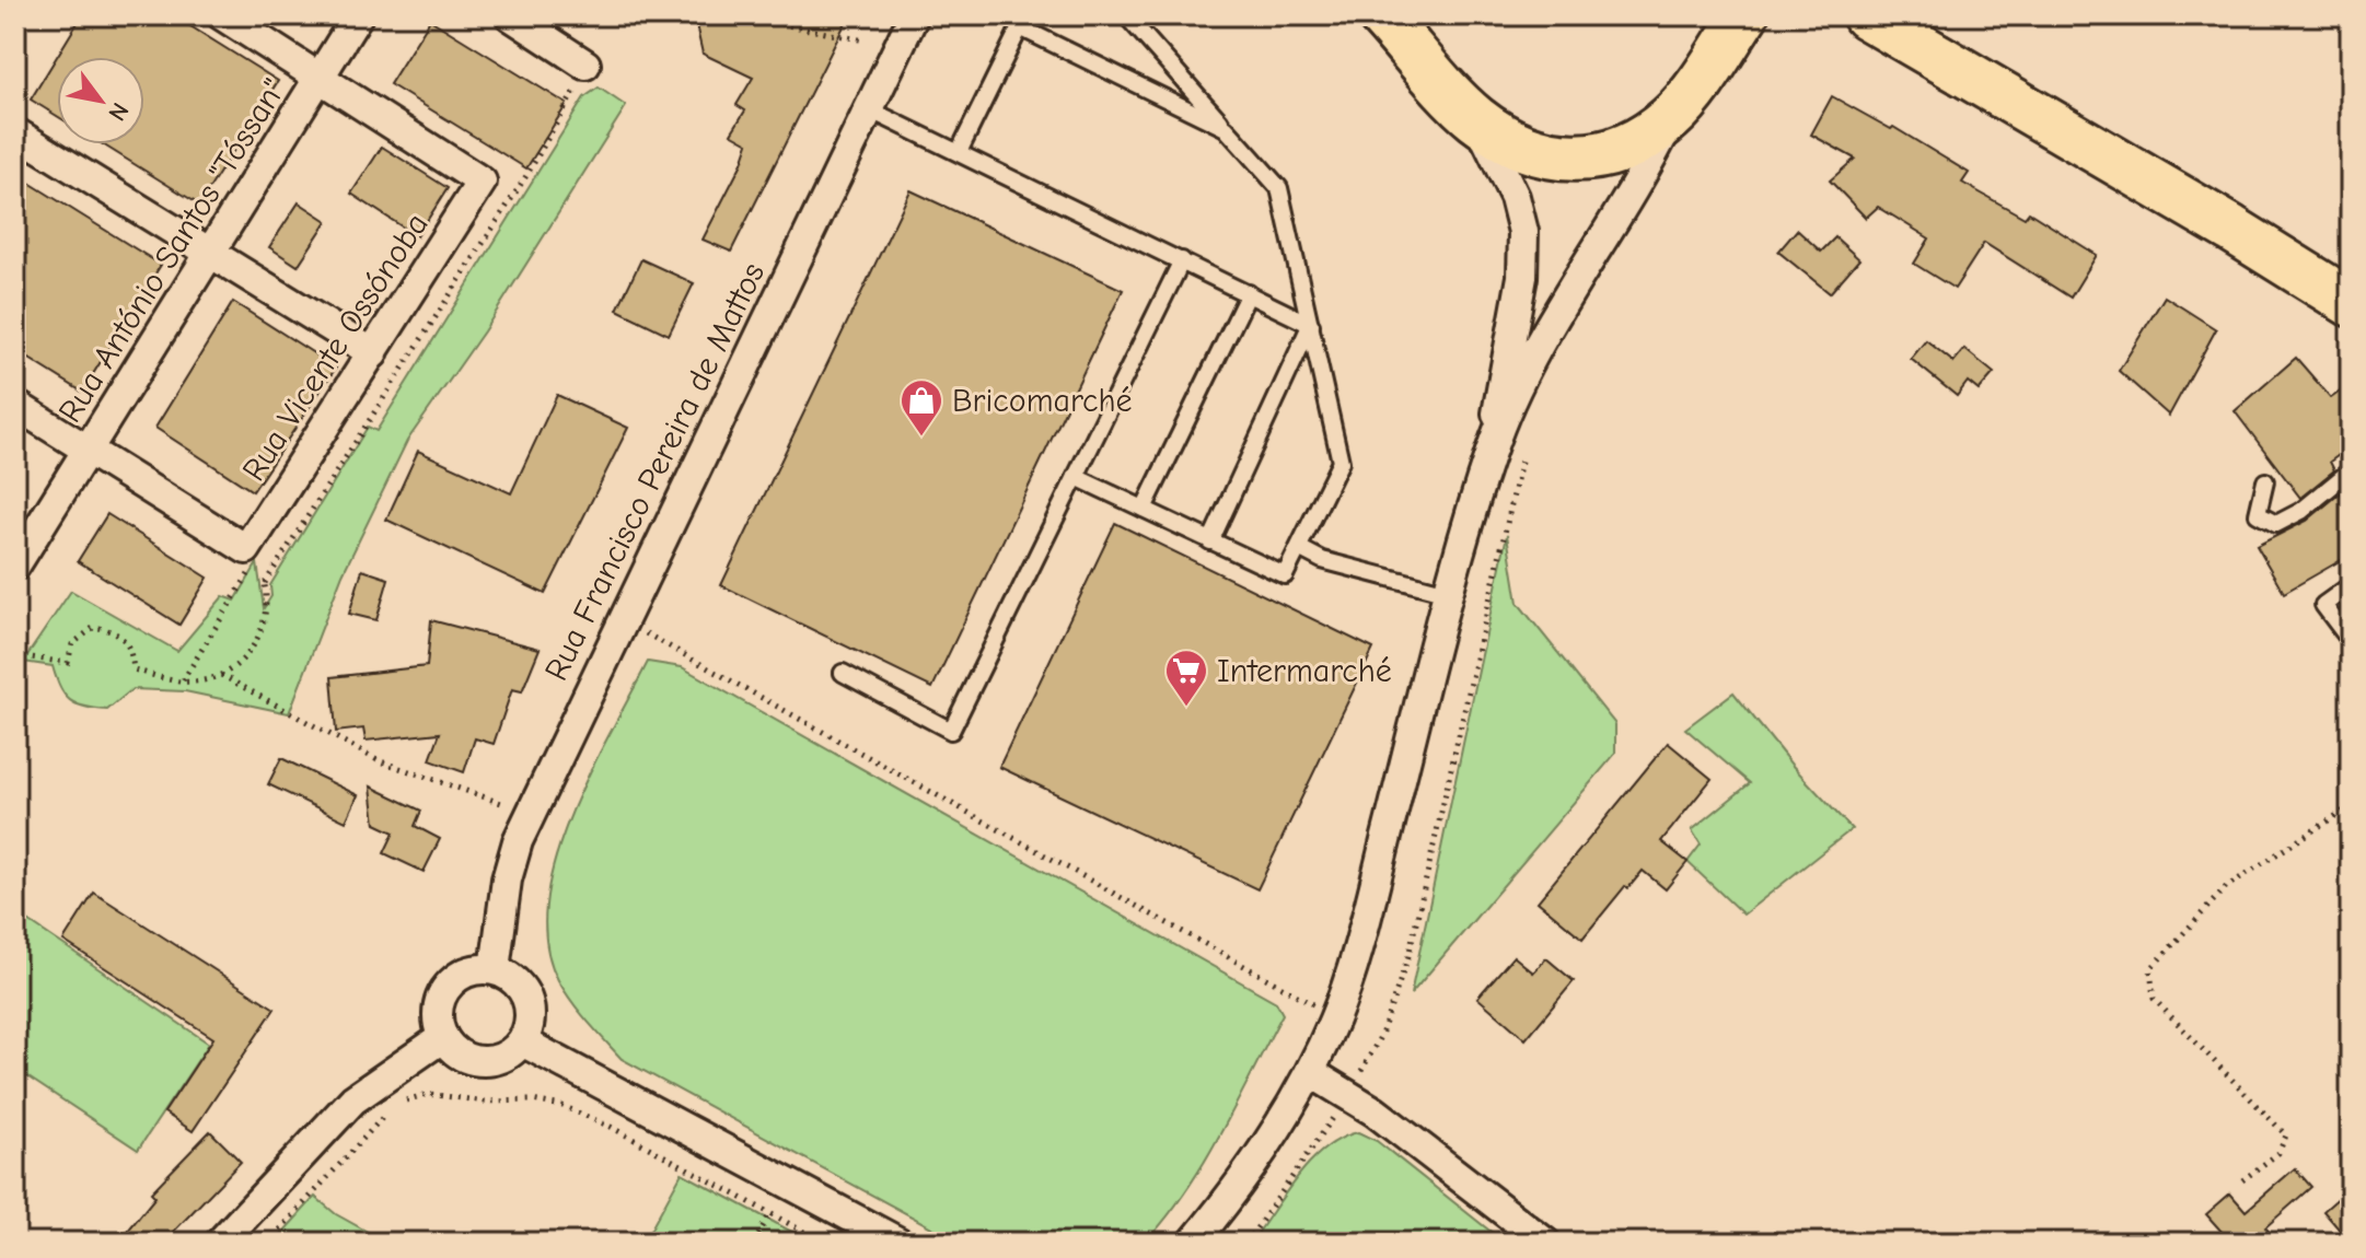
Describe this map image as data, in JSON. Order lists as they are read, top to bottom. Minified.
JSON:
{"streets":{"street":["Rua António Santos \"Tóssan\"","Rua Vicente Ossónoba","Rua Francisco Pereira de Mattos"]},"crossings":[["Rua António Santos \"Tóssan\"","Rua Vicente Ossónoba"]],"places":{"shop":["Bricomarché"],"supermarket":["Intermarché"]},"north":"bottom right"}
